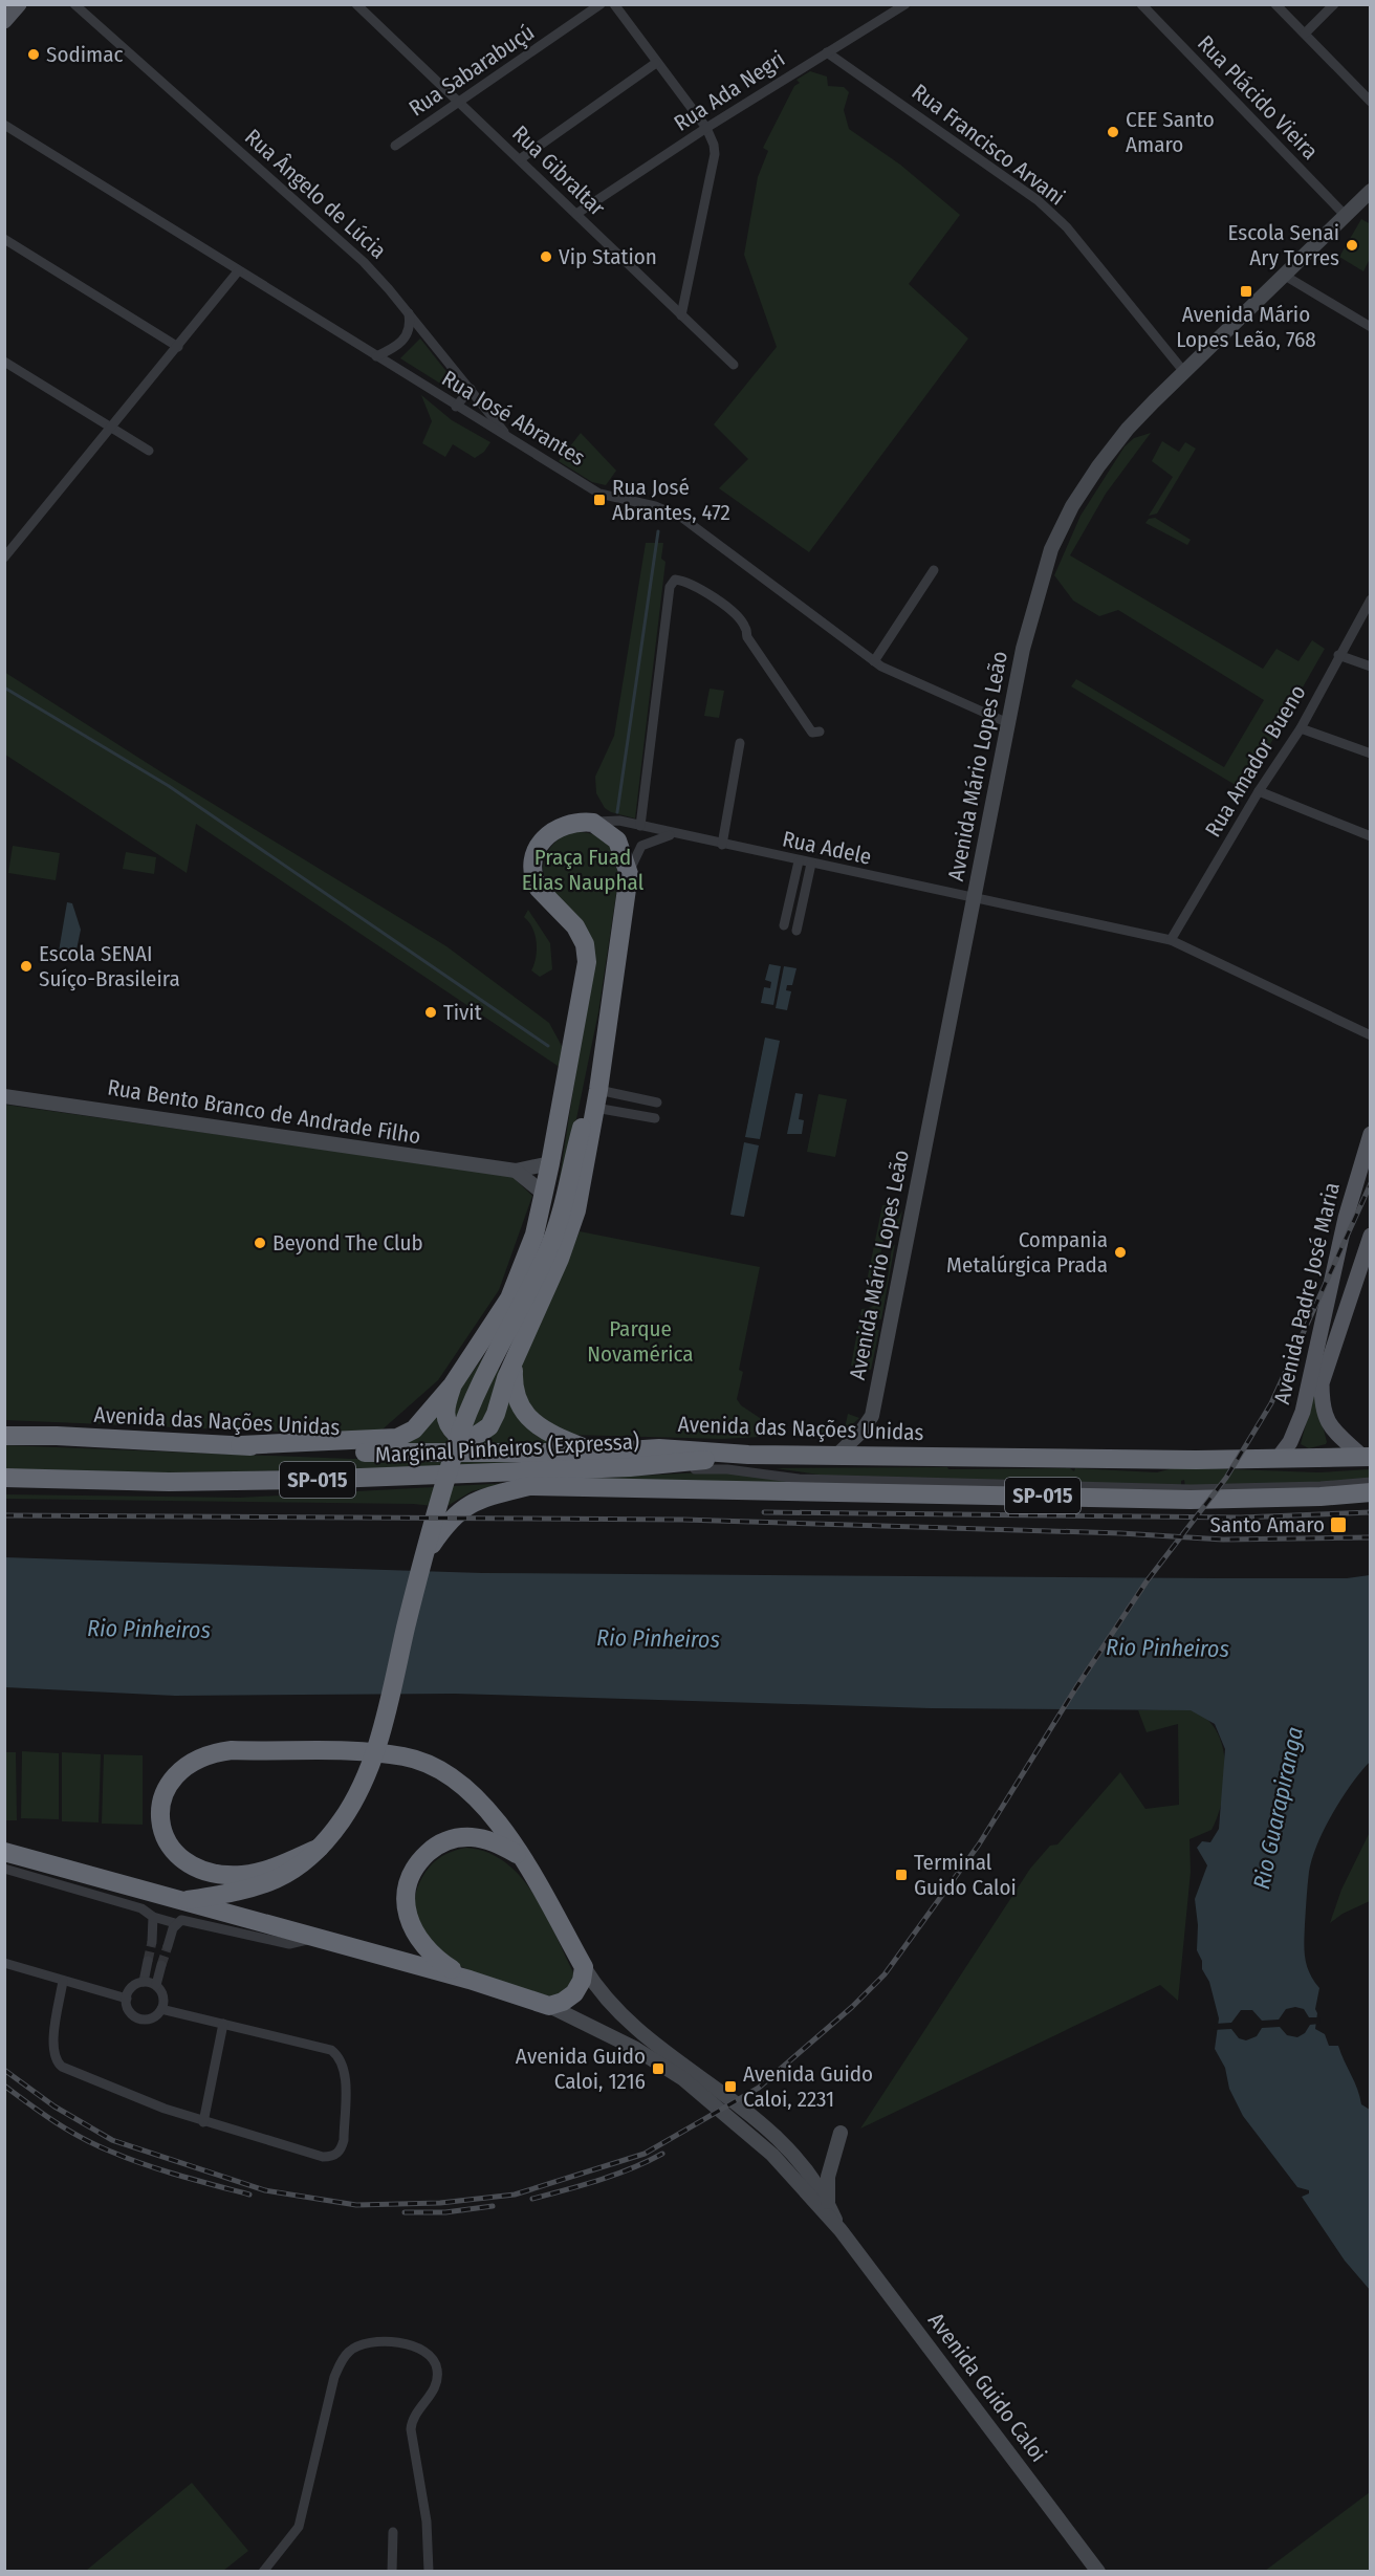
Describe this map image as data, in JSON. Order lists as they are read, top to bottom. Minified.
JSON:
{"streets":{"highway":["Avenida das Nações Unidas","Marginal Pinheiros (Expressa)","SP-015"],"main road":["Avenida Padre José Maria"],"street":["Rua Sabarabuçú","Rua Ada Negri","Rua Plácido Vieira","Rua Francisco Arvani","Rua Gibraltar","Rua Ângelo de Lúcia","Rua José Abrantes","Rua Amador Bueno","Avenida Mário Lopes Leão","Rua Adele","Rua Bento Branco de Andrade Filho","Avenida Guido Caloi"]},"crossings":[["Rua Sabarabuçú","Rua Gibraltar"],["Rua Ada Negri","Rua Francisco Arvani"],["Rua Ada Negri","Rua Gibraltar"],["Rua Plácido Vieira","Avenida Mário Lopes Leão"],["Rua Francisco Arvani","Avenida Mário Lopes Leão"],["Rua Ângelo de Lúcia","Rua José Abrantes"],["Rua José Abrantes","Avenida Mário Lopes Leão"],["Rua Amador Bueno","Rua Adele"],["Avenida Mário Lopes Leão","Rua Adele"],["Avenida Mário Lopes Leão","Avenida das Nações Unidas"],["Avenida Padre José Maria","Avenida das Nações Unidas"],["Avenida das Nações Unidas","Marginal Pinheiros (Expressa)"]],"water":["Rio Pinheiros","Rio Guarapiranga"],"parks":["Praça Fuad Elias Nauphal","Parque Novamérica"],"places":{"other":["Sodimac","CEE Santo Amaro","Escola Senai Ary Torres","Vip Station","Escola SENAI Suíço-Brasileira","Tivit","Beyond The Club","Compania Metalúrgica Prada"],"transit":["Avenida Mário Lopes Leão, 768","Rua José Abrantes, 472","Santo Amaro","Terminal Guido Caloi","Avenida Guido Caloi, 1216","Avenida Guido Caloi, 2231"]}}
